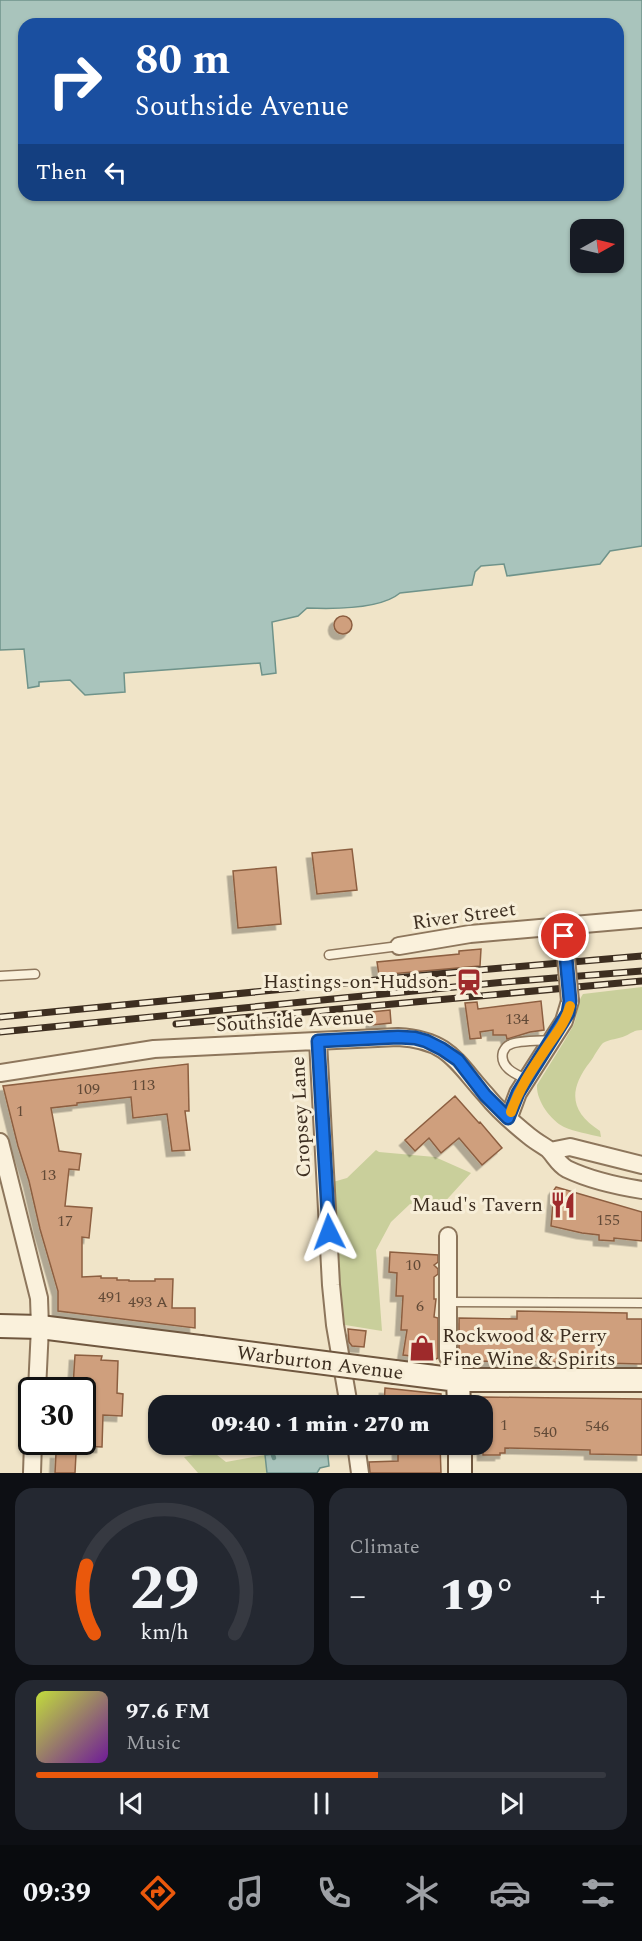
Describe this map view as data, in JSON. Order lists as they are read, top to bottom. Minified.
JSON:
{"streets":{"street":["River Street","Southside Avenue","Cropsey Lane","Warburton Avenue"]},"crossings":[["Southside Avenue","Cropsey Lane"]],"places":{"station":["Hastings-on-Hudson"],"restaurant":["Maud's Tavern"],"shop":["Rockwood & Perry Fine Wine & Spirits"]},"house_numbers":["134","113","109","1","13","155","17","10","491","493 A","6","1","546","540"],"north":"right","page":{"turn":["80 m","Southside Avenue"],"then":"Then","limit":"30","trip":"09:40 · 1 min · 270 m","tile":"Climate","heat":["−","19°","+"],"song":["97.6 FM","Music"],"tabs":"09:39","gauge":["29","km/h"]}}
